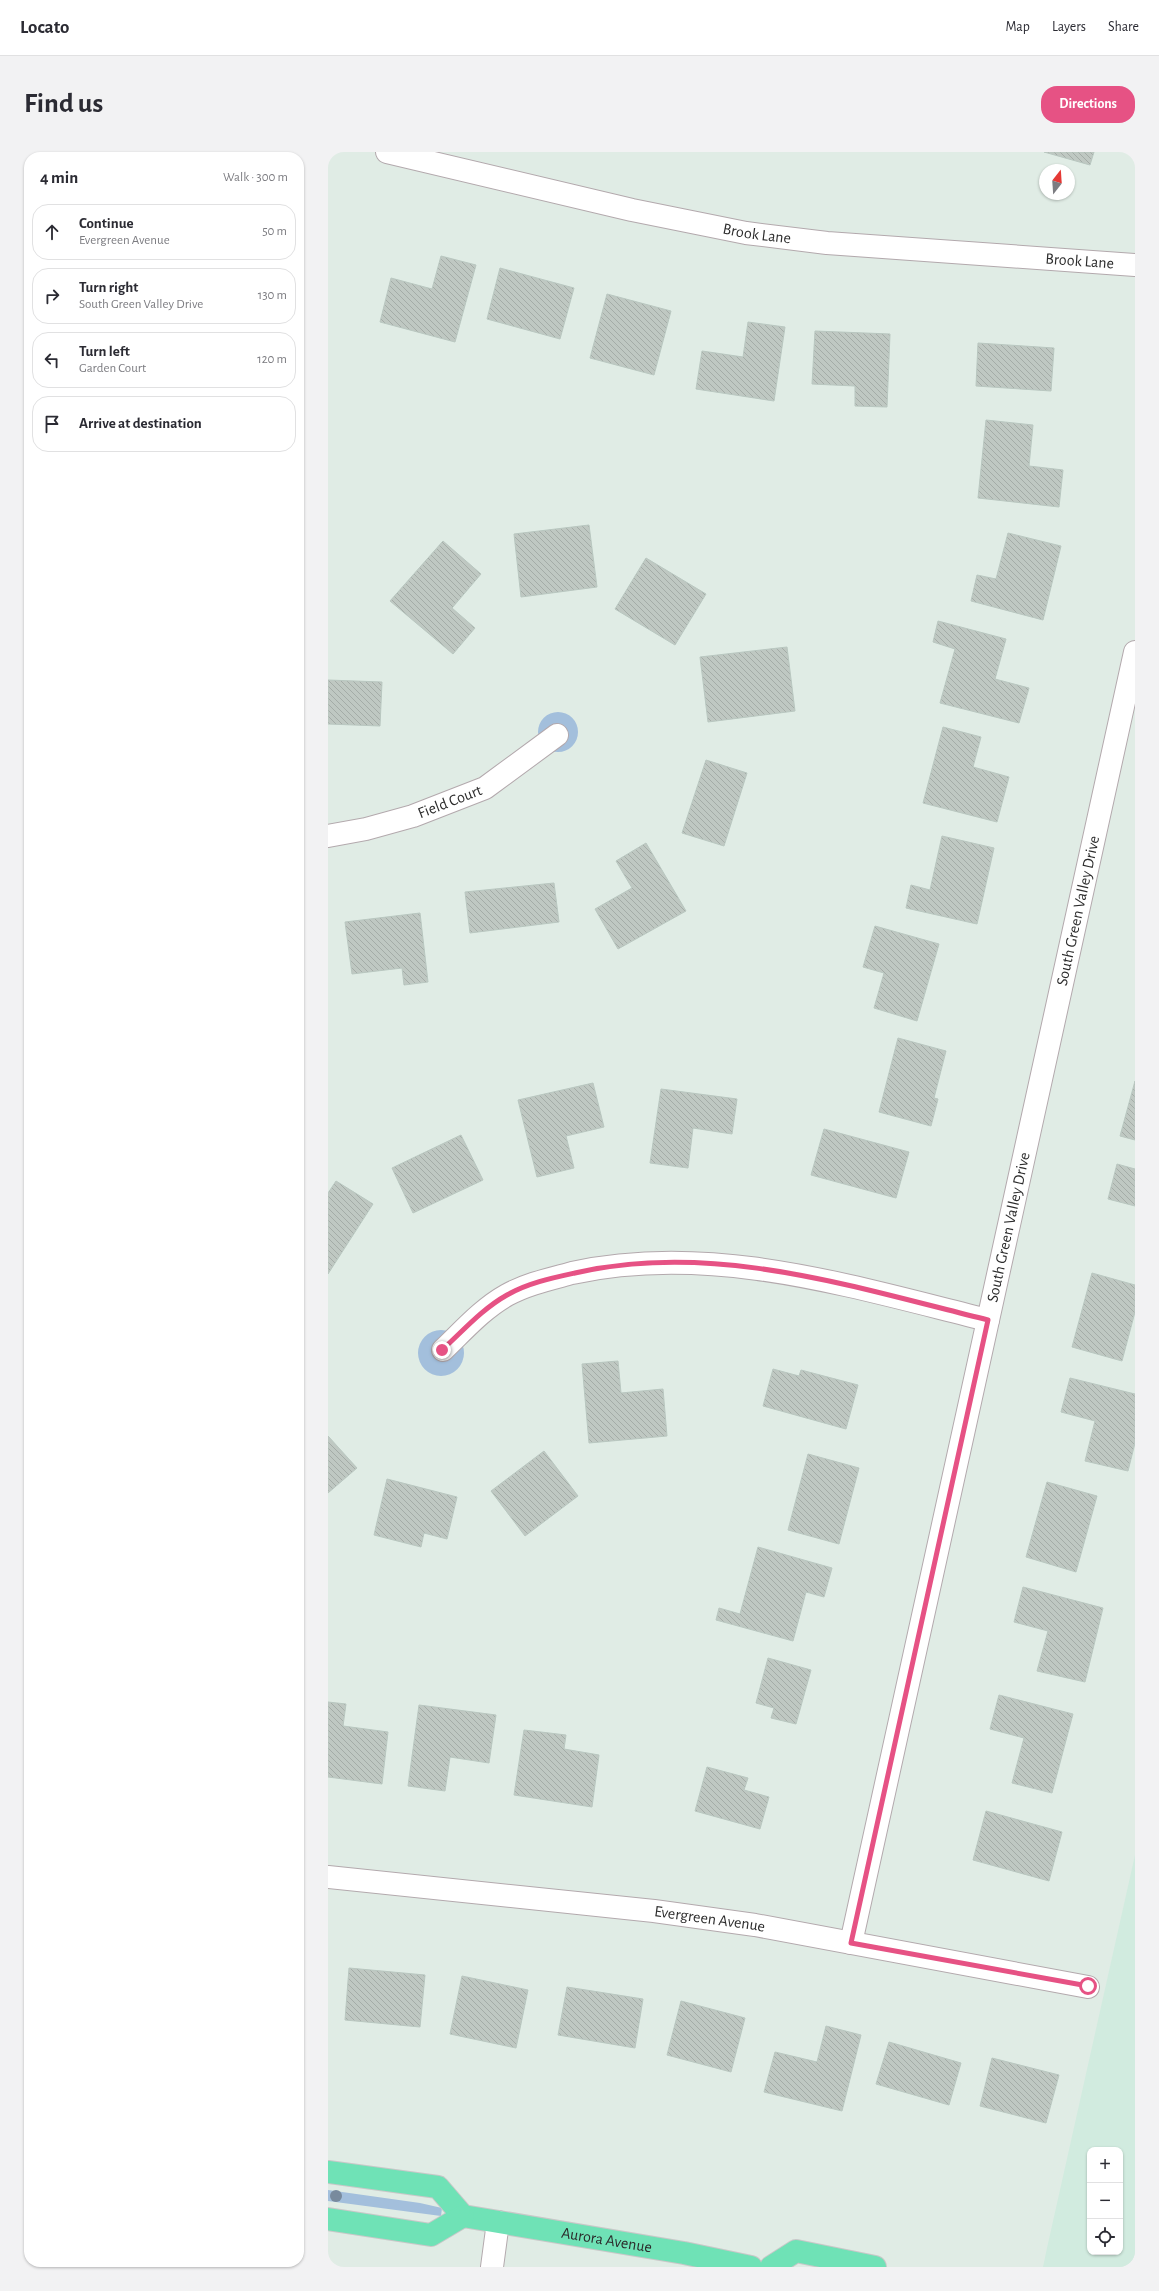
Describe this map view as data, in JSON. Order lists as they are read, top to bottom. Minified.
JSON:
{"streets":{"main road":["Aurora Avenue"],"street":["Brook Lane","Field Court","South Green Valley Drive","Evergreen Avenue"]},"crossings":[["South Green Valley Drive","Evergreen Avenue"]],"north":"top","page":{"header":"Locato","nav":["Map","Layers","Share"],"buttons":"Directions","title":"Find us","heading":["4 min","Walk · 300 m"],"list":[["Continue","Evergreen Avenue","50 m"],["Turn right","South Green Valley Drive","130 m"],["Turn left","Garden Court","120 m"],"Arrive at destination"],"map_buttons":["+","−"]}}
